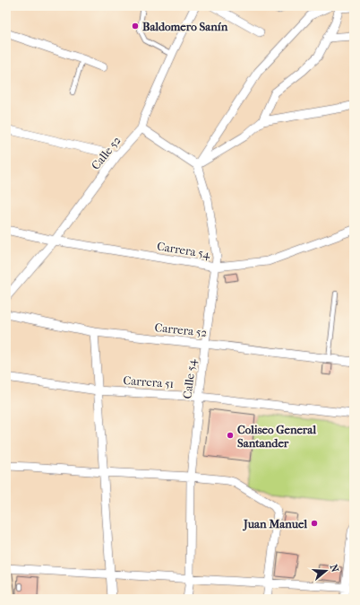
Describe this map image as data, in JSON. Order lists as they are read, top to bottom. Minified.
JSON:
{"streets":{"street":["Calle 52","Carrera 54","Carrera 52","Calle 54","Carrera 51"]},"crossings":[["Calle 52","Carrera 54"],["Carrera 54","Calle 54"],["Carrera 52","Calle 54"],["Calle 54","Carrera 51"]],"places":["Baldomero Sanín","Coliseo General Santander","Juan Manuel"],"north":"right"}
